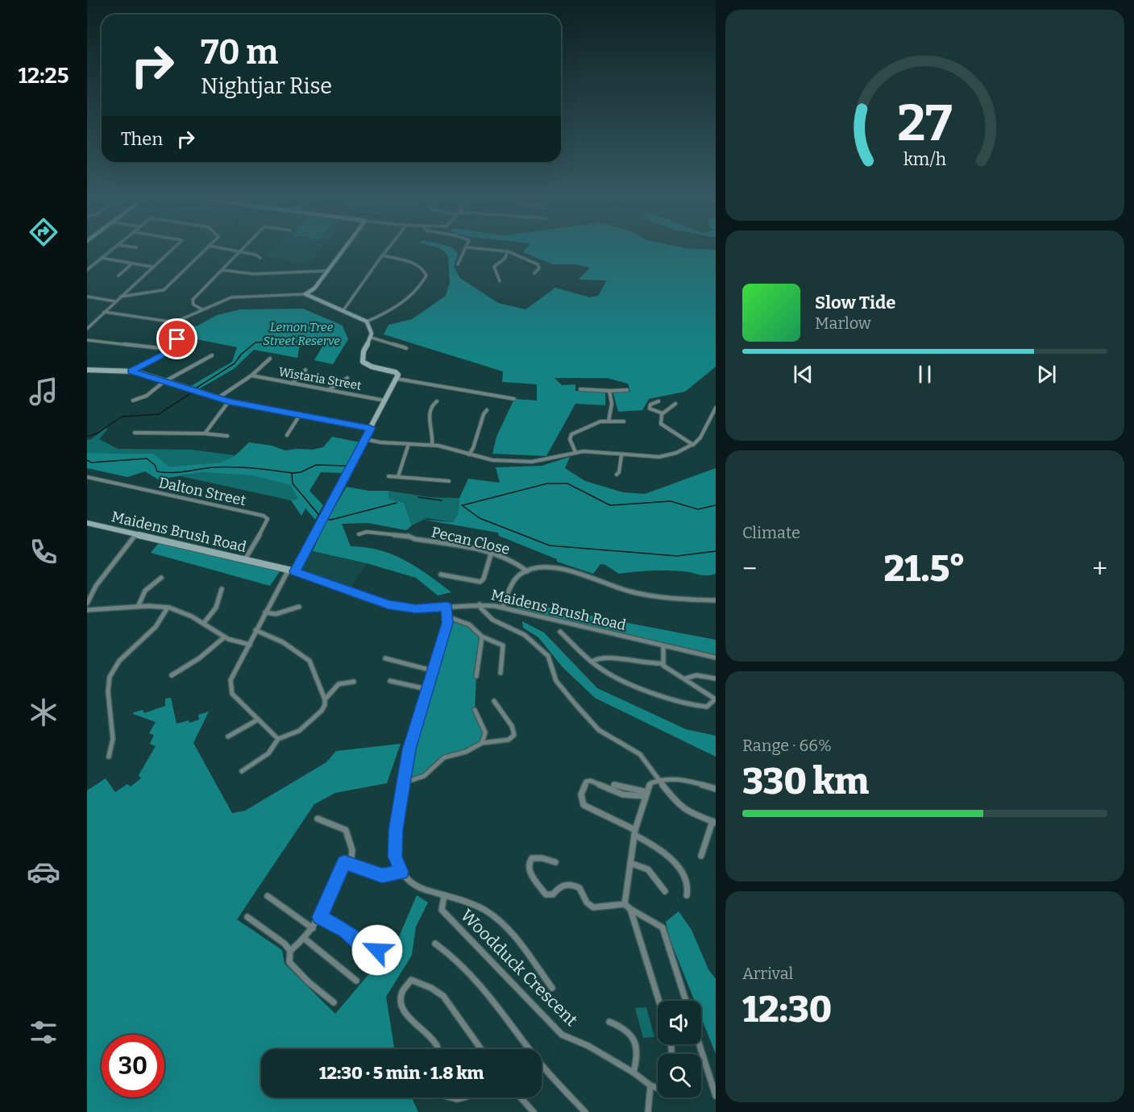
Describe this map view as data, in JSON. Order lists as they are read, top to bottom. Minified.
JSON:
{"streets":{"street":["Wistaria Street","Dalton Street","Maidens Brush Road","Pecan Close","Woodduck Crescent"]},"crossings":[["Dalton Street","Maidens Brush Road"]],"parks":["Lemon Tree Street Reserve"],"page":{"tabs":"12:25","turn":["70 m","Nightjar Rise"],"then":"Then","song":["Slow Tide","Marlow"],"tile":["Climate",["Range · 66%","330 km"],["Arrival","12:30"]],"heat":["−","21.5°","+"],"limit":"30","trip":"12:30 · 5 min · 1.8 km","gauge":["27","km/h"]}}
